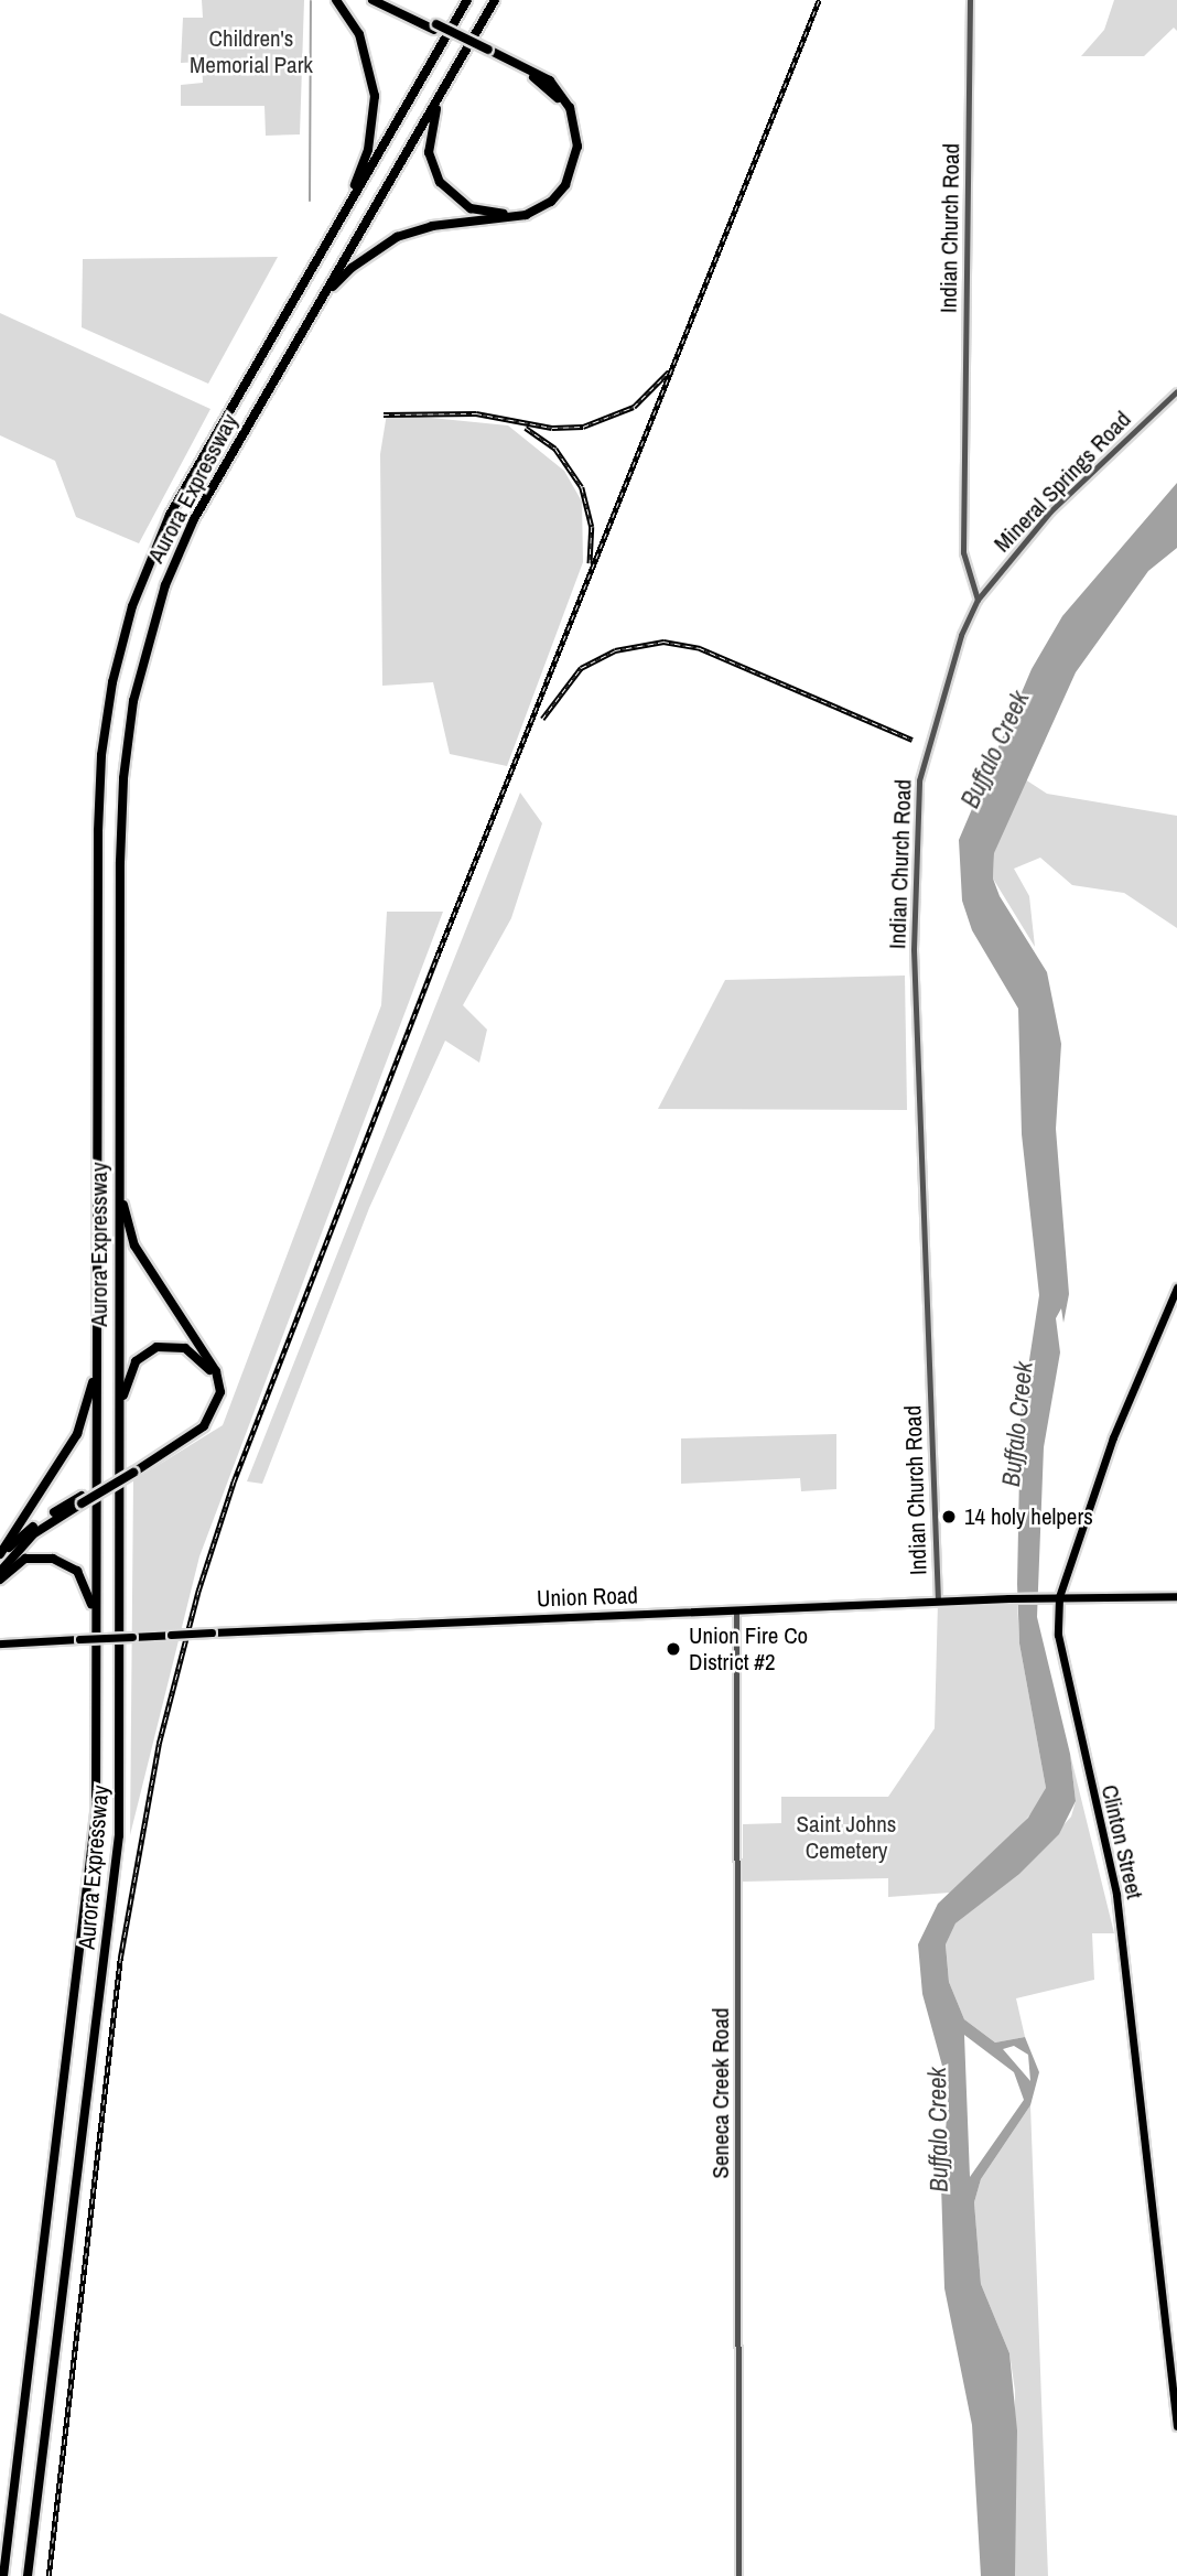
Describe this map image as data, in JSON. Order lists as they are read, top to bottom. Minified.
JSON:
{"streets":{"highway":["Aurora Expressway"],"main road":["Union Road","Clinton Street"],"street":["Indian Church Road","Mineral Springs Road","Seneca Creek Road"]},"crossings":[["Indian Church Road","Mineral Springs Road"],["Indian Church Road","Union Road"],["Union Road","Clinton Street"],["Union Road","Seneca Creek Road"]],"water":["Buffalo Creek"],"parks":["Children's Memorial Park","Saint Johns Cemetery"],"places":["14 holy helpers","Union Fire Co District #2"]}
